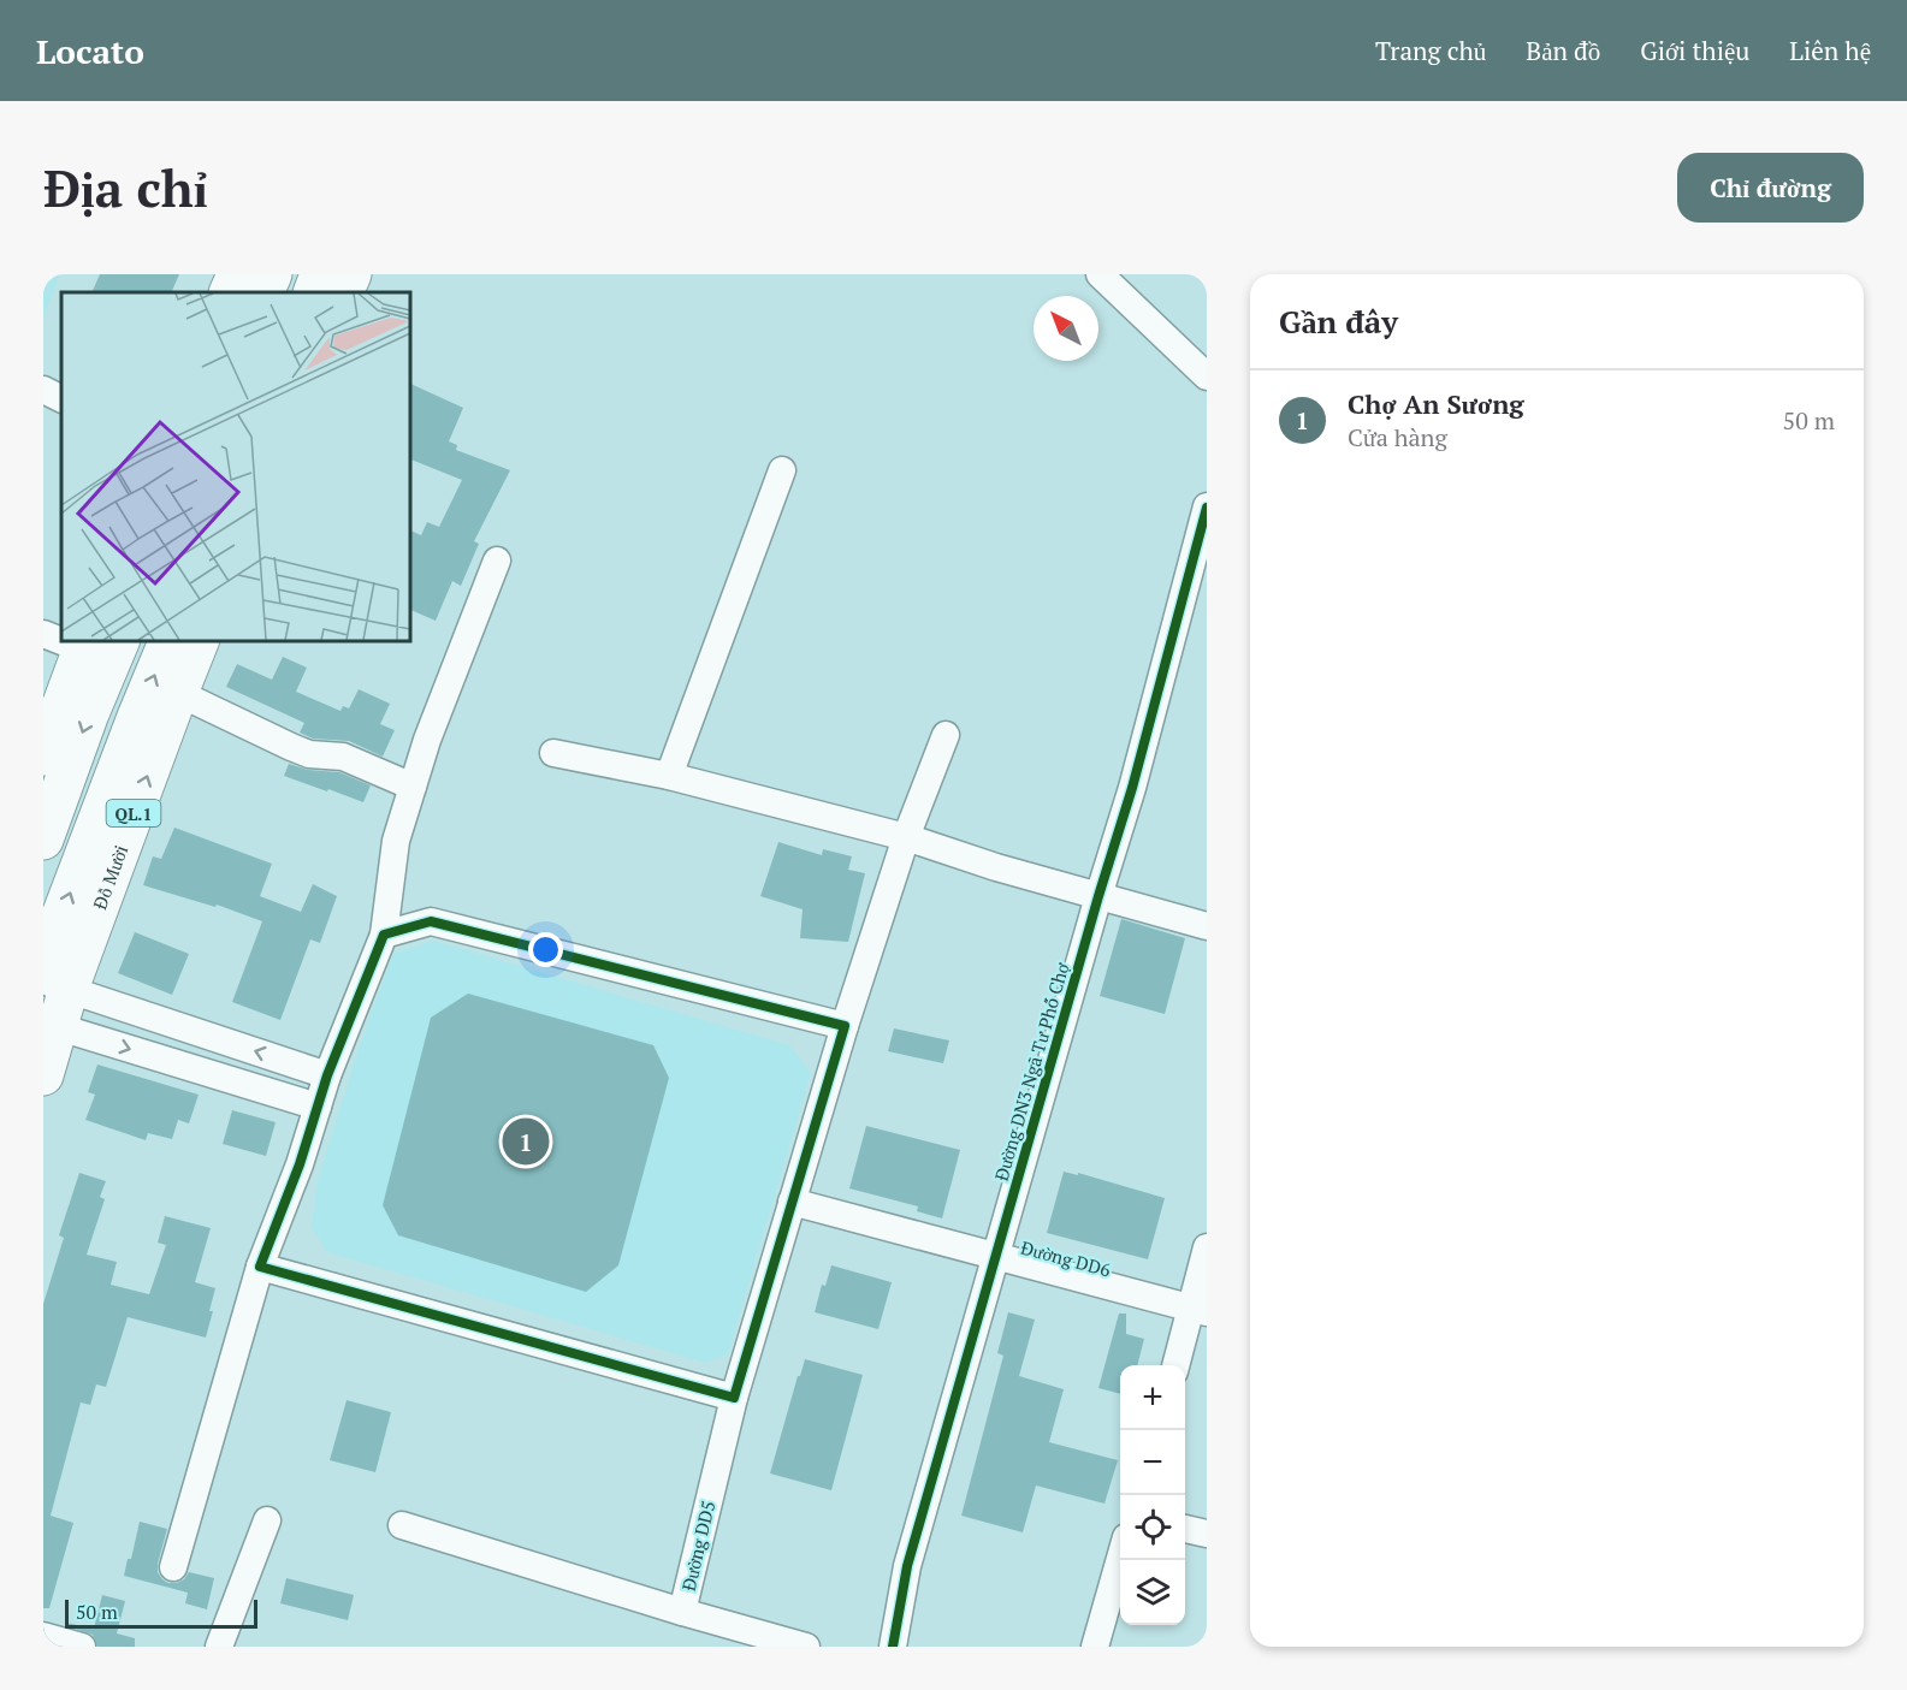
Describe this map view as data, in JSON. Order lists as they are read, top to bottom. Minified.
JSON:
{"streets":{"highway":["QL.1","Đỗ Mười"],"street":["Đường DN3 Ngã Tư Phố Chợ","Đường DD6","Đường DD5"]},"crossings":[["Đường DN3 Ngã Tư Phố Chợ","Đường DD6"],["Đường DD6","Đường DD5"]],"scale_bar":"50 m","north":"top left","page":{"header":"Locato","nav":["Trang chủ","Bản đồ","Giới thiệu","Liên hệ"],"buttons":"Chỉ đường","title":"Địa chỉ","heading":"Gần đây","list":[{"mark":"1","name":"Chợ An Sương","note":"Cửa hàng","value":"50 m"}],"pins":"1","map_buttons":["+","−"],"scale":"50 m"}}
